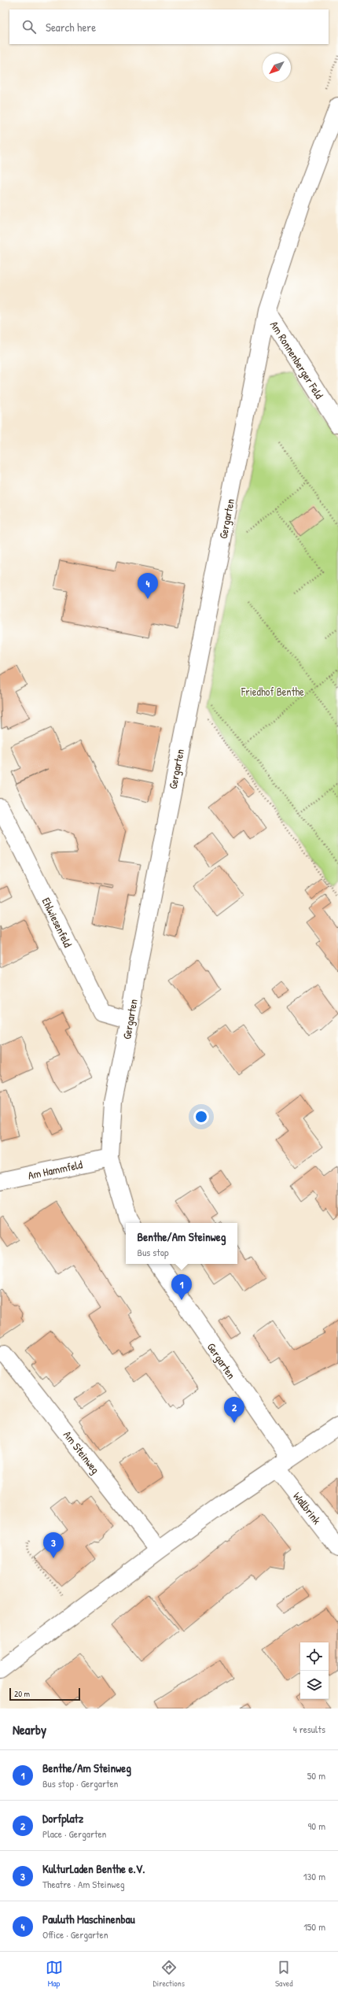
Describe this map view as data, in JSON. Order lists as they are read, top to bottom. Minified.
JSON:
{"streets":{"street":["Am Ronnenberger Feld","Gergarten","Ehlwiesenfeld","Am Hammfeld","Am Steinweg","Wallbrink"]},"crossings":[["Am Ronnenberger Feld","Gergarten"],["Gergarten","Ehlwiesenfeld"],["Gergarten","Am Hammfeld"]],"parks":["Friedhof Benthe"],"scale_bar":"20 m","north":"bottom left","page":{"search":"Search here","pins":["4","1","2","3"],"popup":["Benthe/Am Steinweg","Bus stop"],"scale":"20 m","heading":["Nearby","4 results"],"list":[{"mark":"1","name":"Benthe/Am Steinweg","note":"Bus stop · Gergarten","value":"50 m"},{"mark":"2","name":"Dorfplatz","note":"Place · Gergarten","value":"90 m"},{"mark":"3","name":"KulturLaden Benthe e.V.","note":"Theatre · Am Steinweg","value":"130 m"},{"mark":"4","name":"Pauluth Maschinenbau","note":"Office · Gergarten","value":"150 m"}],"nav":["Map","Directions","Saved"]}}
